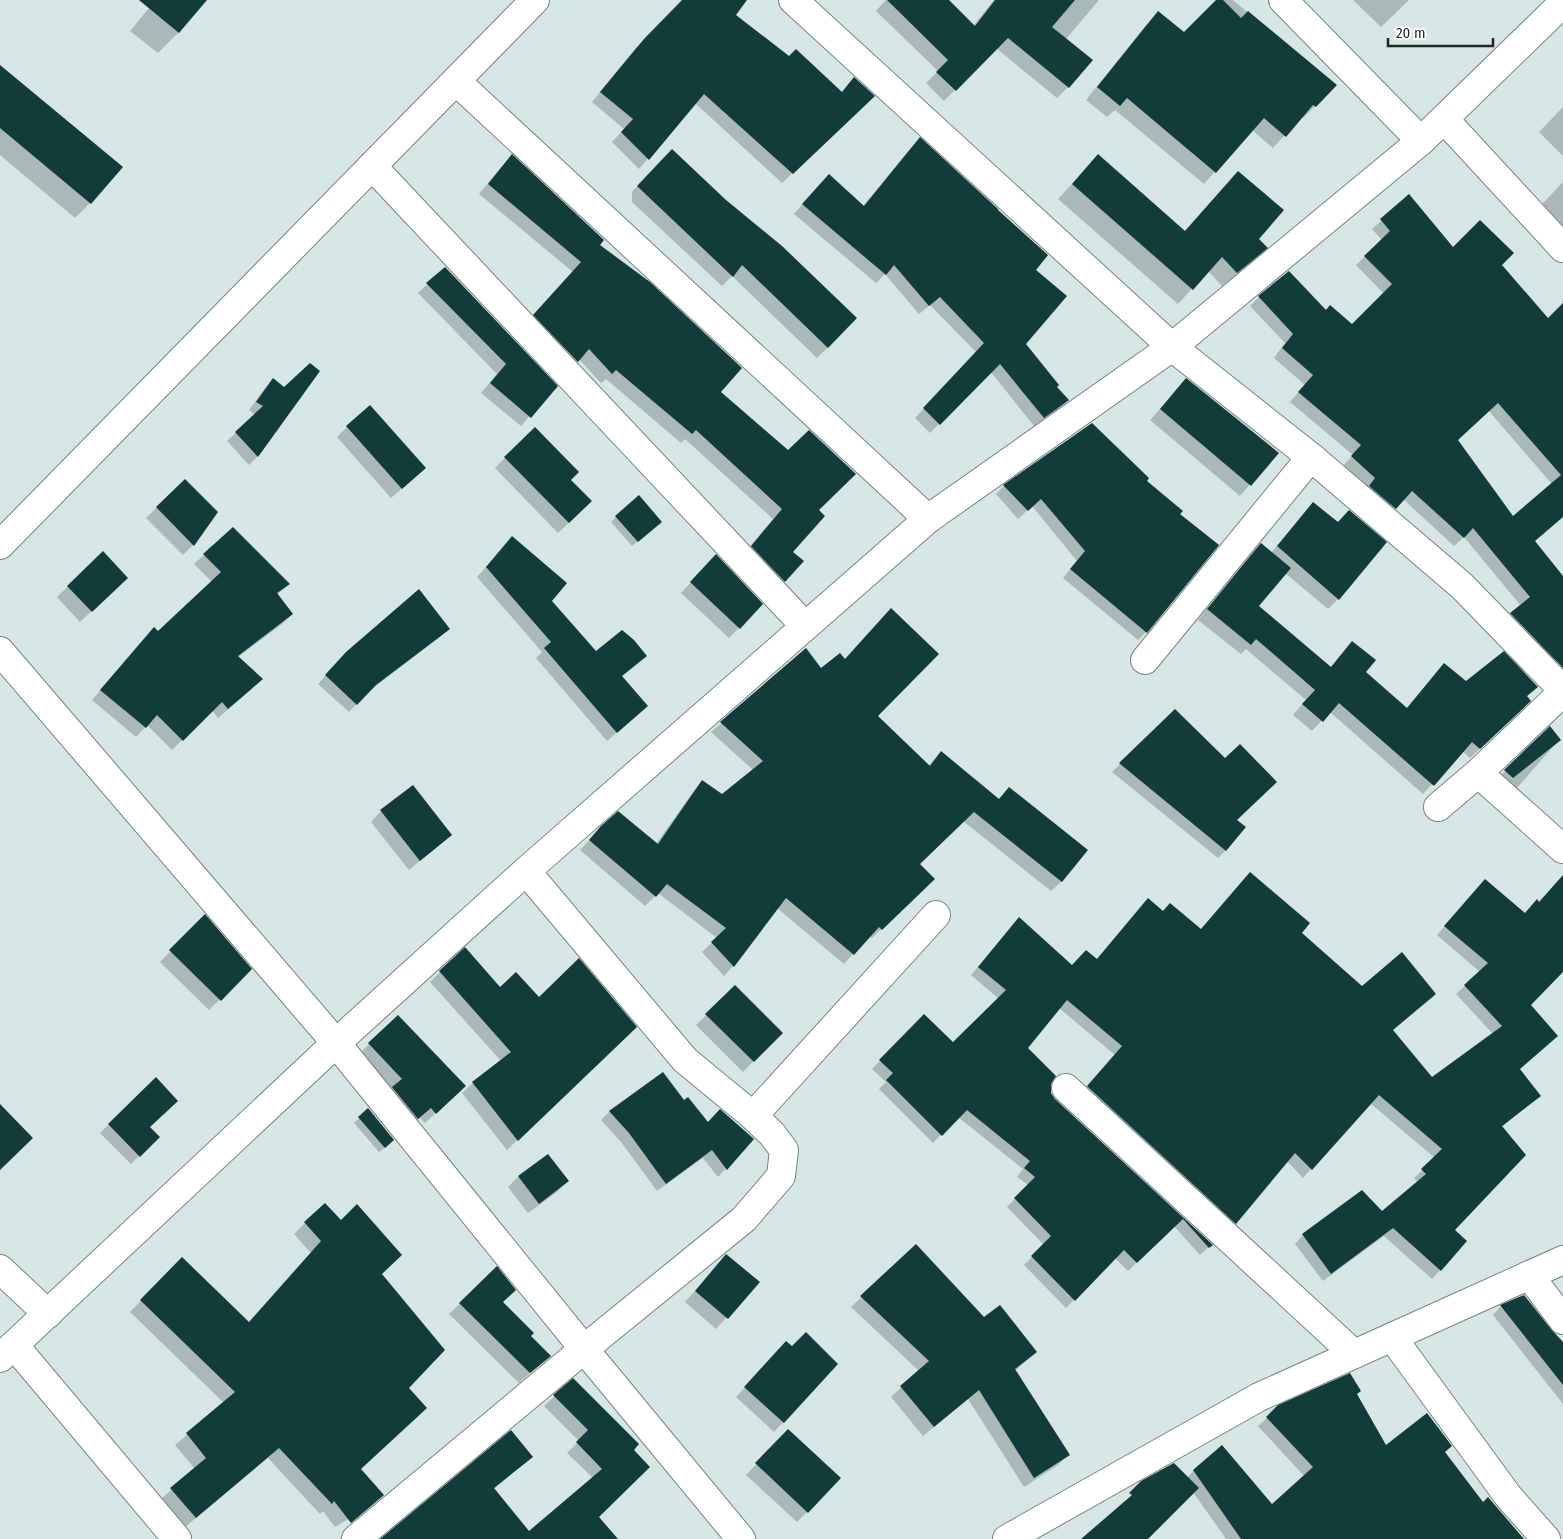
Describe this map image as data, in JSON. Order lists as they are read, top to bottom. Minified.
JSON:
{"scale_bar":"20 m"}
